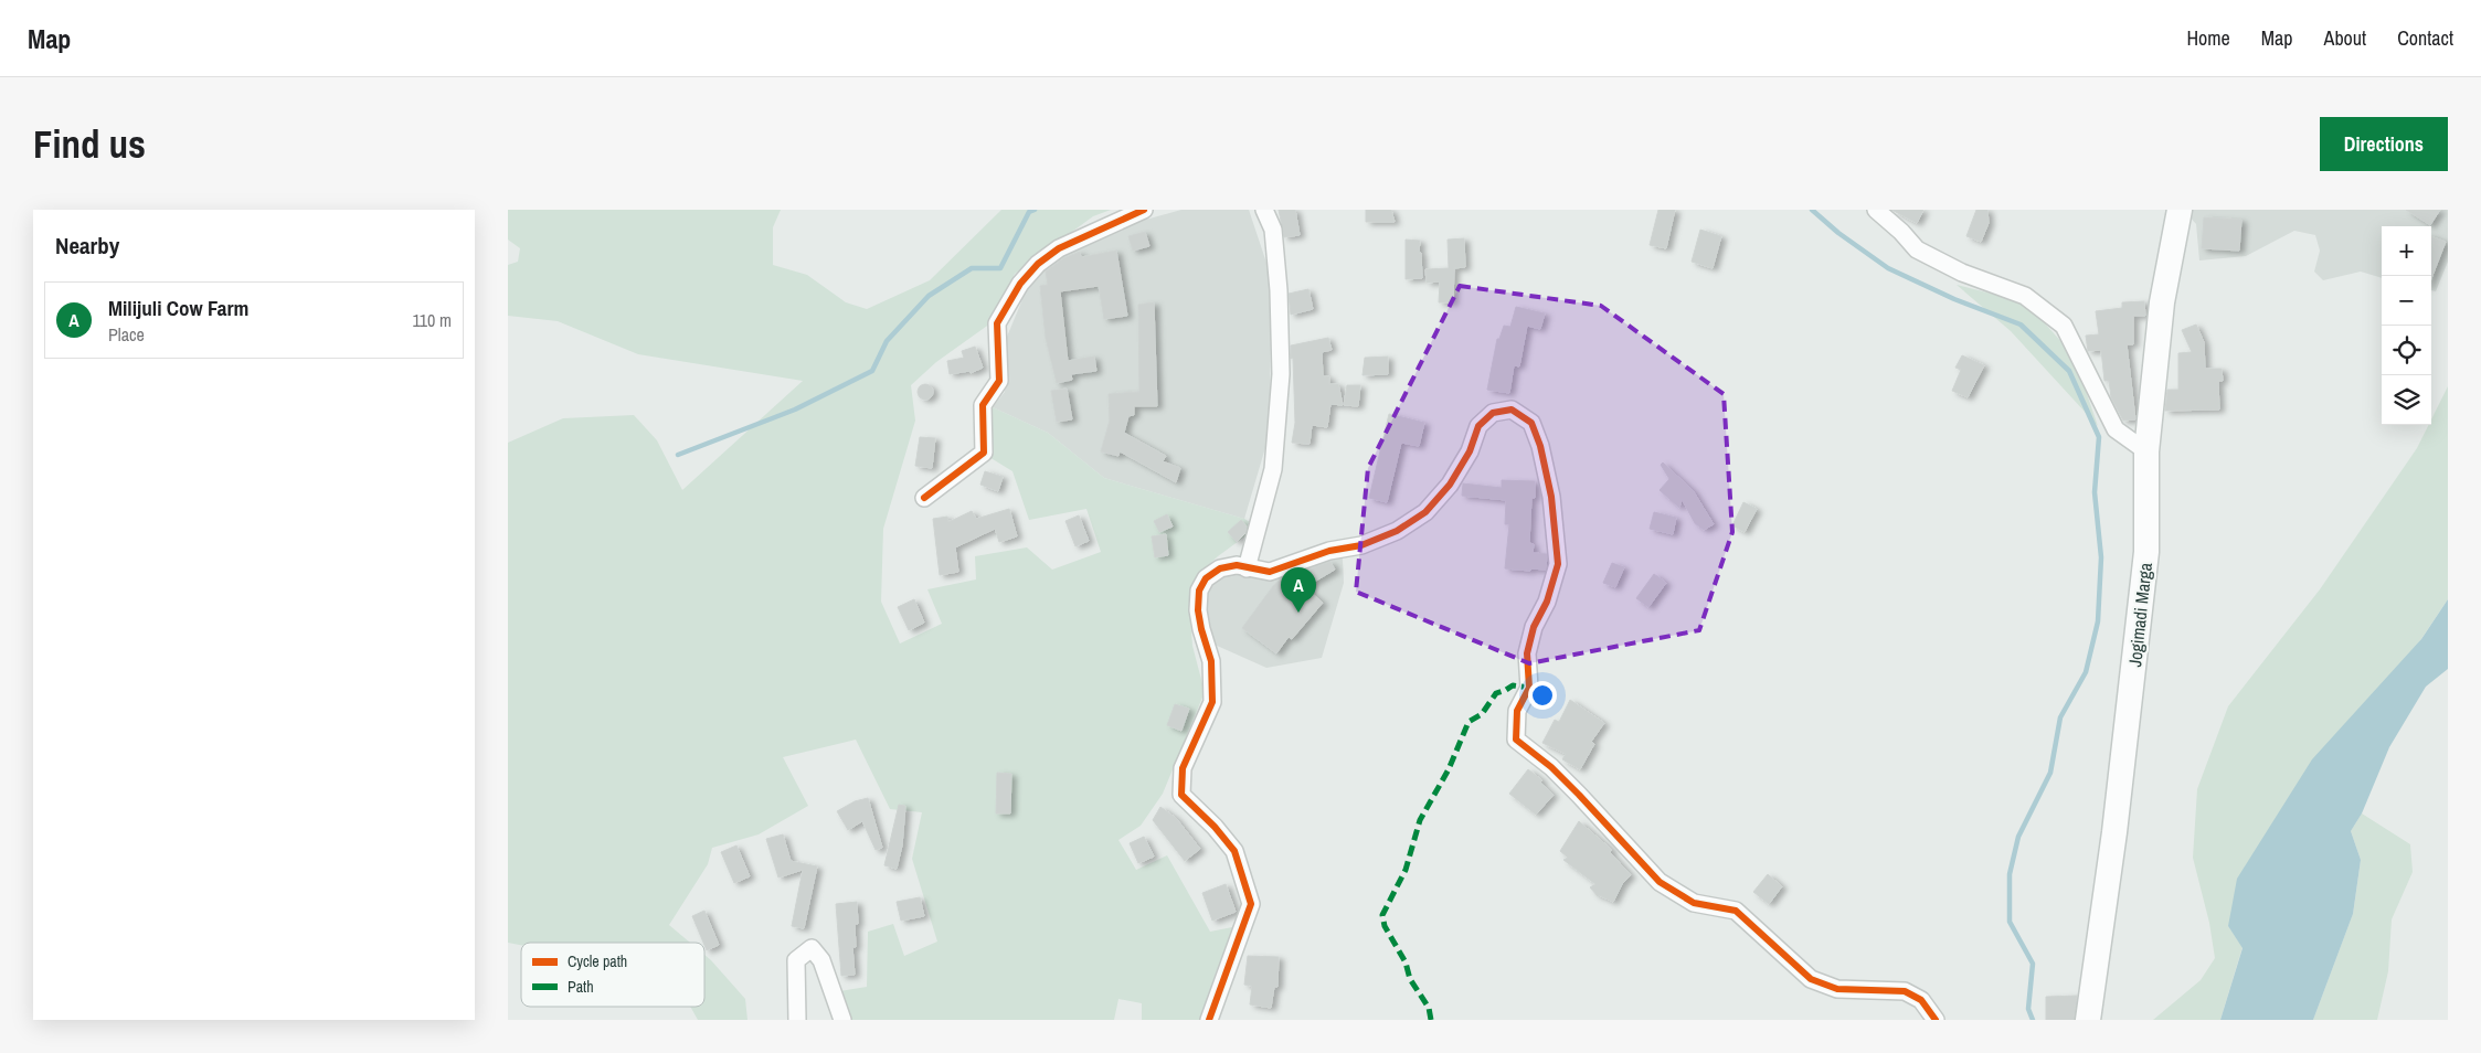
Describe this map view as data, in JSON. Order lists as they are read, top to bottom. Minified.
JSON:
{"streets":{"main road":["Jogimadi Marga"]},"legend":["Cycle path","Path"],"page":{"header":"Map","nav":["Home","Map","About","Contact"],"buttons":"Directions","title":"Find us","heading":"Nearby","map_buttons":["+","−"],"list":[{"mark":"A","name":"Milijuli Cow Farm","note":"Place","value":"110 m"}],"pins":"A"}}
